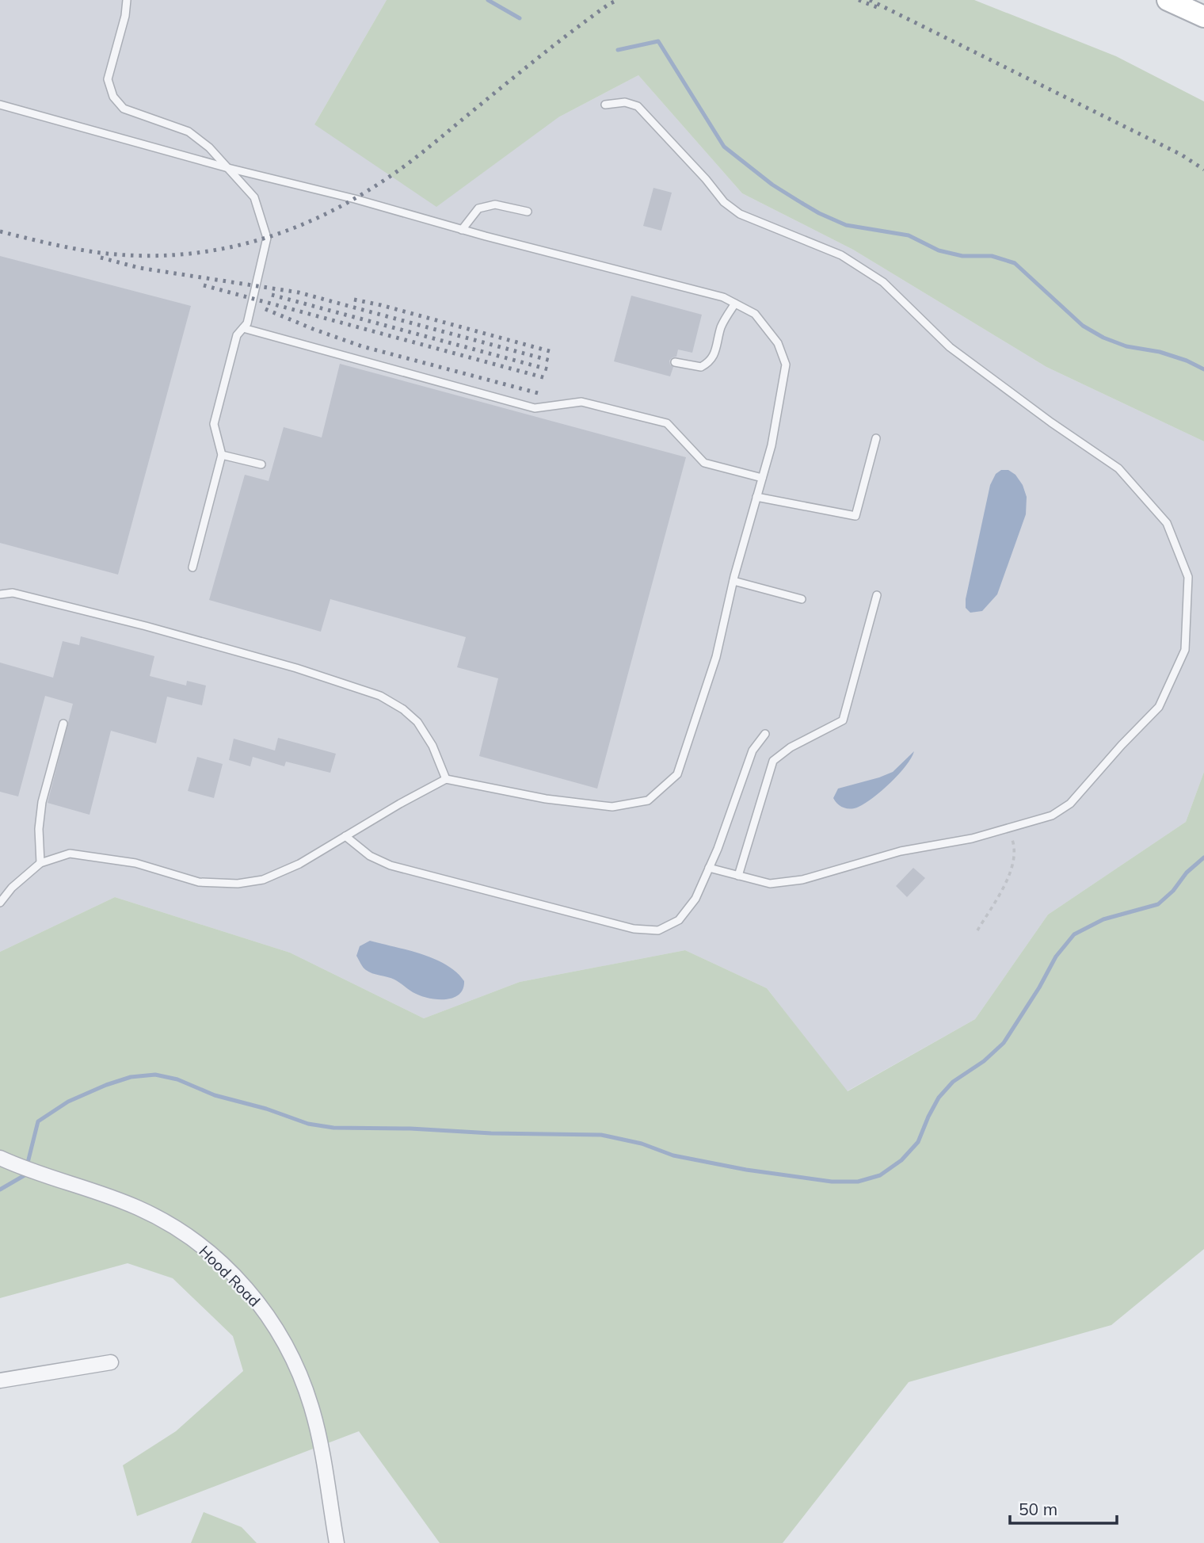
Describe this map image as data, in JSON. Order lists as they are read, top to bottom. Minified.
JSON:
{"streets":{"street":["Hood Road"]},"scale_bar":"50 m"}
